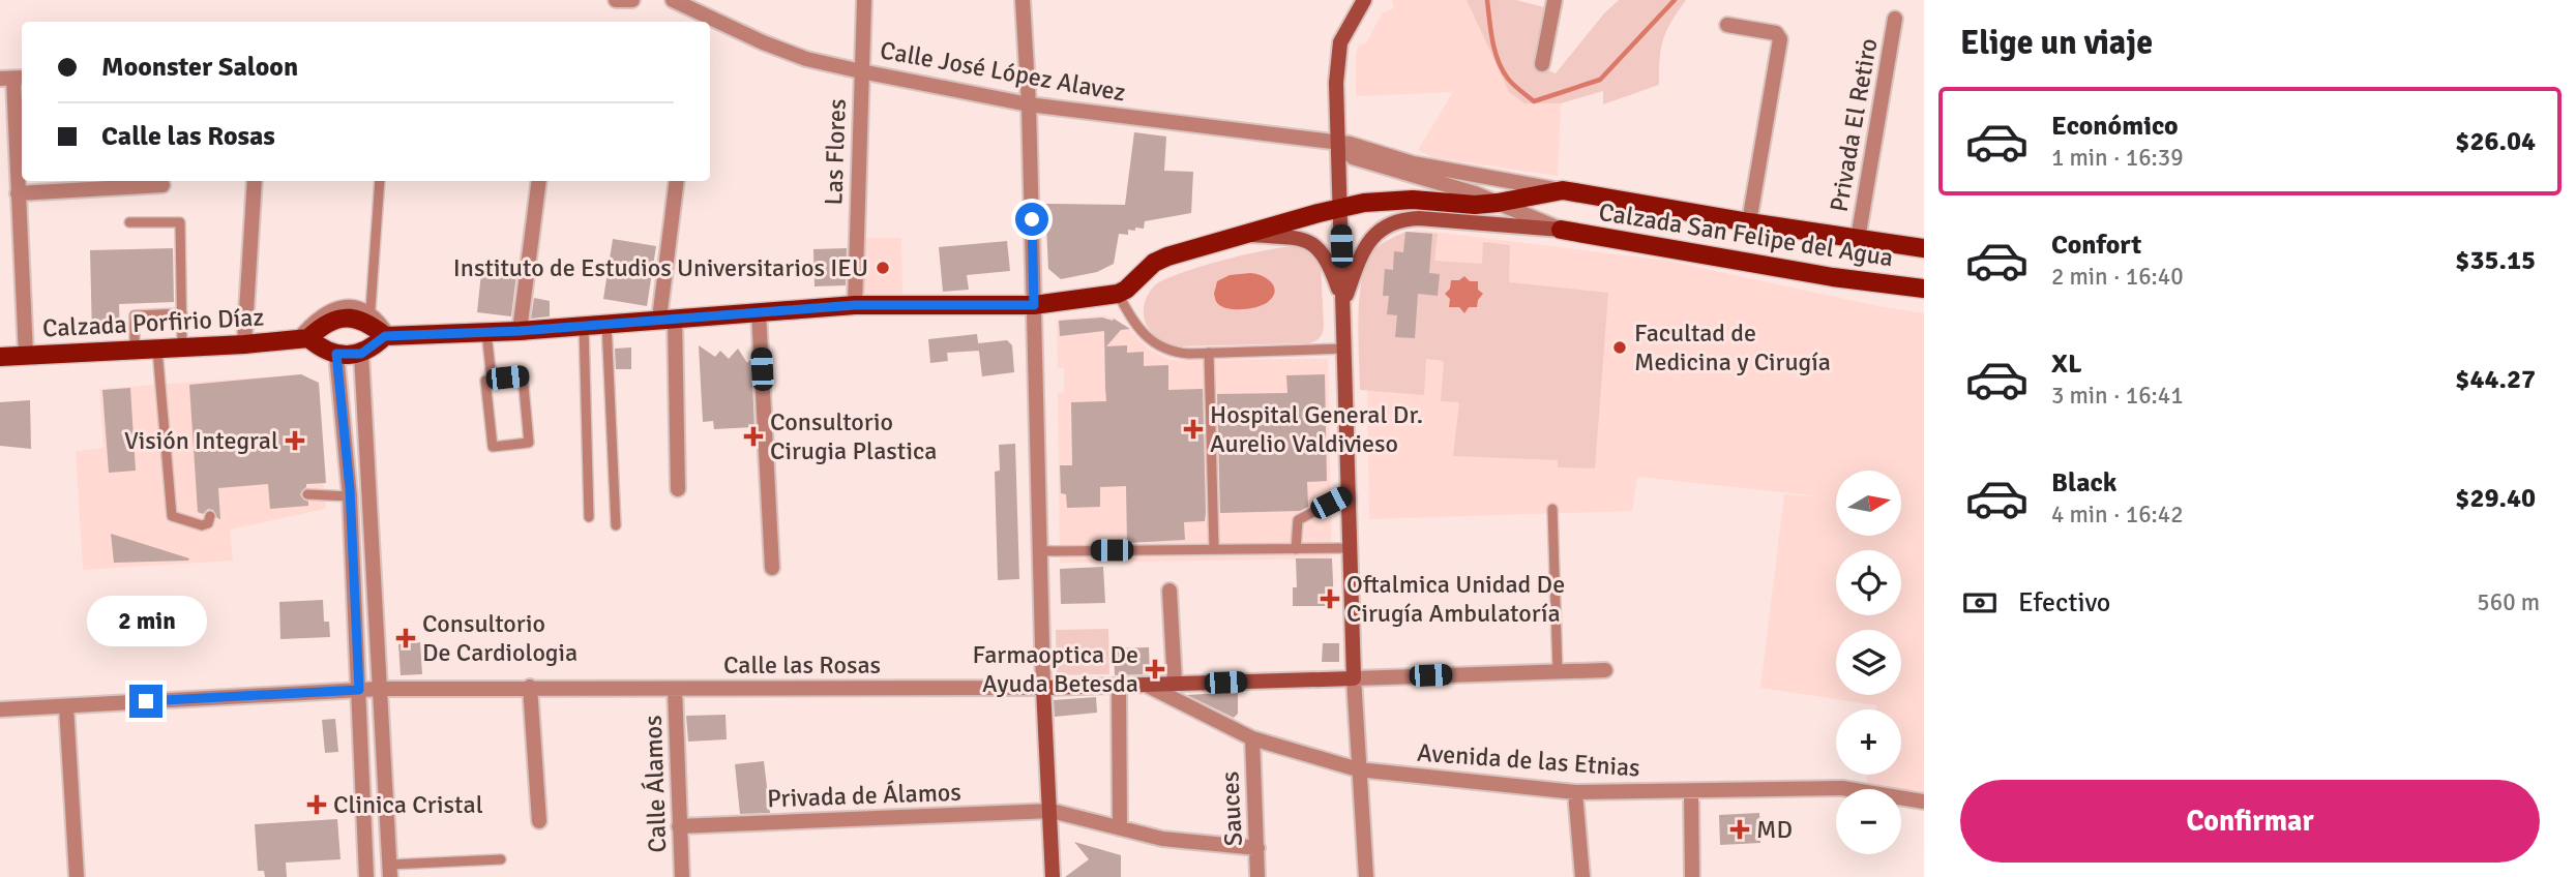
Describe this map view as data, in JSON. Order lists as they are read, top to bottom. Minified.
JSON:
{"streets":{"main road":["Calzada San Felipe del Agua","Calzada Porfirio Díaz","Calle las Rosas"],"street":["Calle José López Alavez","Privada El Retiro","Las Flores","Avenida de las Etnias","Calle Álamos","Privada de Álamos","Sauces"]},"crossings":[["Calle José López Alavez","Las Flores"],["Calle José López Alavez","Calzada San Felipe del Agua"],["Privada El Retiro","Calzada San Felipe del Agua"],["Calle las Rosas","Avenida de las Etnias"],["Calle las Rosas","Calle Álamos"],["Avenida de las Etnias","Sauces"],["Calle Álamos","Privada de Álamos"],["Privada de Álamos","Sauces"]],"places":{"other":["Instituto de Estudios Universitarios IEU","Facultad de Medicina y Cirugía"],"health":["Hospital General Dr. Aurelio Valdivieso","Consultorio Cirugia Plastica","Visión Integral","Oftalmica Unidad De Cirugía Ambulatoría","Consultorio De Cardiologia","Farmaoptica De Ayuda Betesda","Clinica Cristal","MD"]},"north":"right","page":{"heading":"Elige un viaje","banner":["Moonster Saloon","Calle las Rosas"],"list":[{"name":"Económico","note":"1 min · 16:39","value":"$26.04"},{"name":"Confort","note":"2 min · 16:40","value":"$35.15"},{"name":"XL","note":"3 min · 16:41","value":"$44.27"},{"name":"Black","note":"4 min · 16:42","value":"$29.40"}],"map_buttons":["+","−"],"pay":["Efectivo","560 m"],"bubble":"2 min","buttons":"Confirmar"}}
